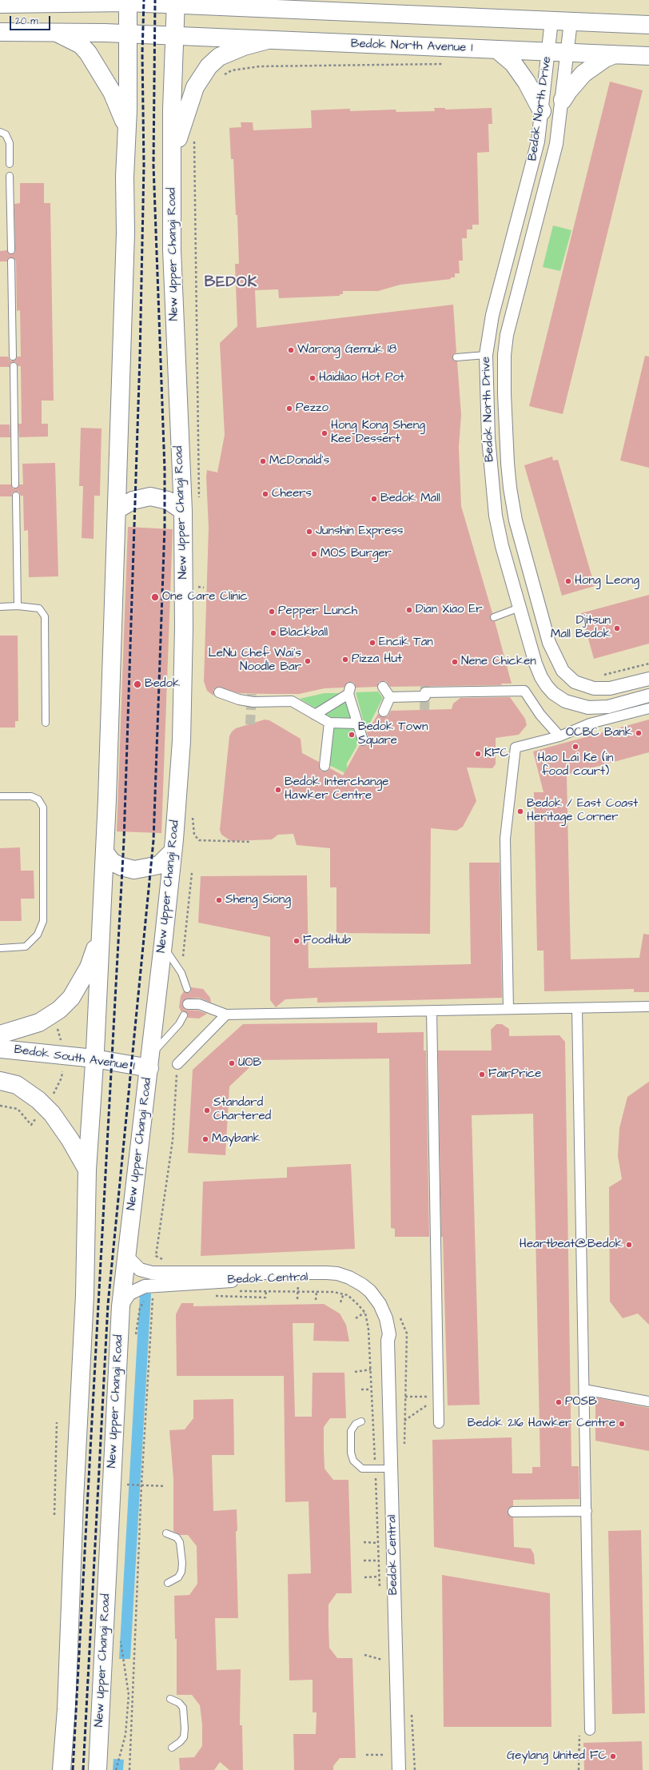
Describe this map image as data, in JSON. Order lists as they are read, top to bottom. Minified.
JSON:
{"streets":{"main road":["Bedok North Avenue 1","New Upper Changi Road","Bedok South Avenue 1"],"street":["Bedok North Drive","Bedok Central"]},"crossings":[["Bedok North Avenue 1","Bedok North Drive"],["Bedok North Avenue 1","New Upper Changi Road"],["New Upper Changi Road","Bedok South Avenue 1"],["New Upper Changi Road","Bedok Central"]],"districts":["BEDOK"],"places":["Warong Gemuk 18","Haidilao Hot Pot","Pezzo","Hong Kong Sheng Kee Dessert","McDonald's","Cheers","Bedok Mall","Junshin Express","MOS Burger","Hong Leong","One Care Clinic","Dian Xiao Er","Pepper Lunch","Djitsun Mall Bedok","Blackball","Encik Tan","Pizza Hut","LeNu Chef Wai's Noodle Bar","Nene Chicken","Bedok","OCBC Bank","Bedok Town Square","Hao Lai Ke (in food court)","KFC","Bedok Interchange Hawker Centre","Bedok / East Coast Heritage Corner","Sheng Siong","FoodHub","UOB","FairPrice","Standard Chartered","Maybank","Heartbeat@Bedok","POSB","Bedok 216 Hawker Centre","Geylang United FC"],"scale_bar":"20 m"}
